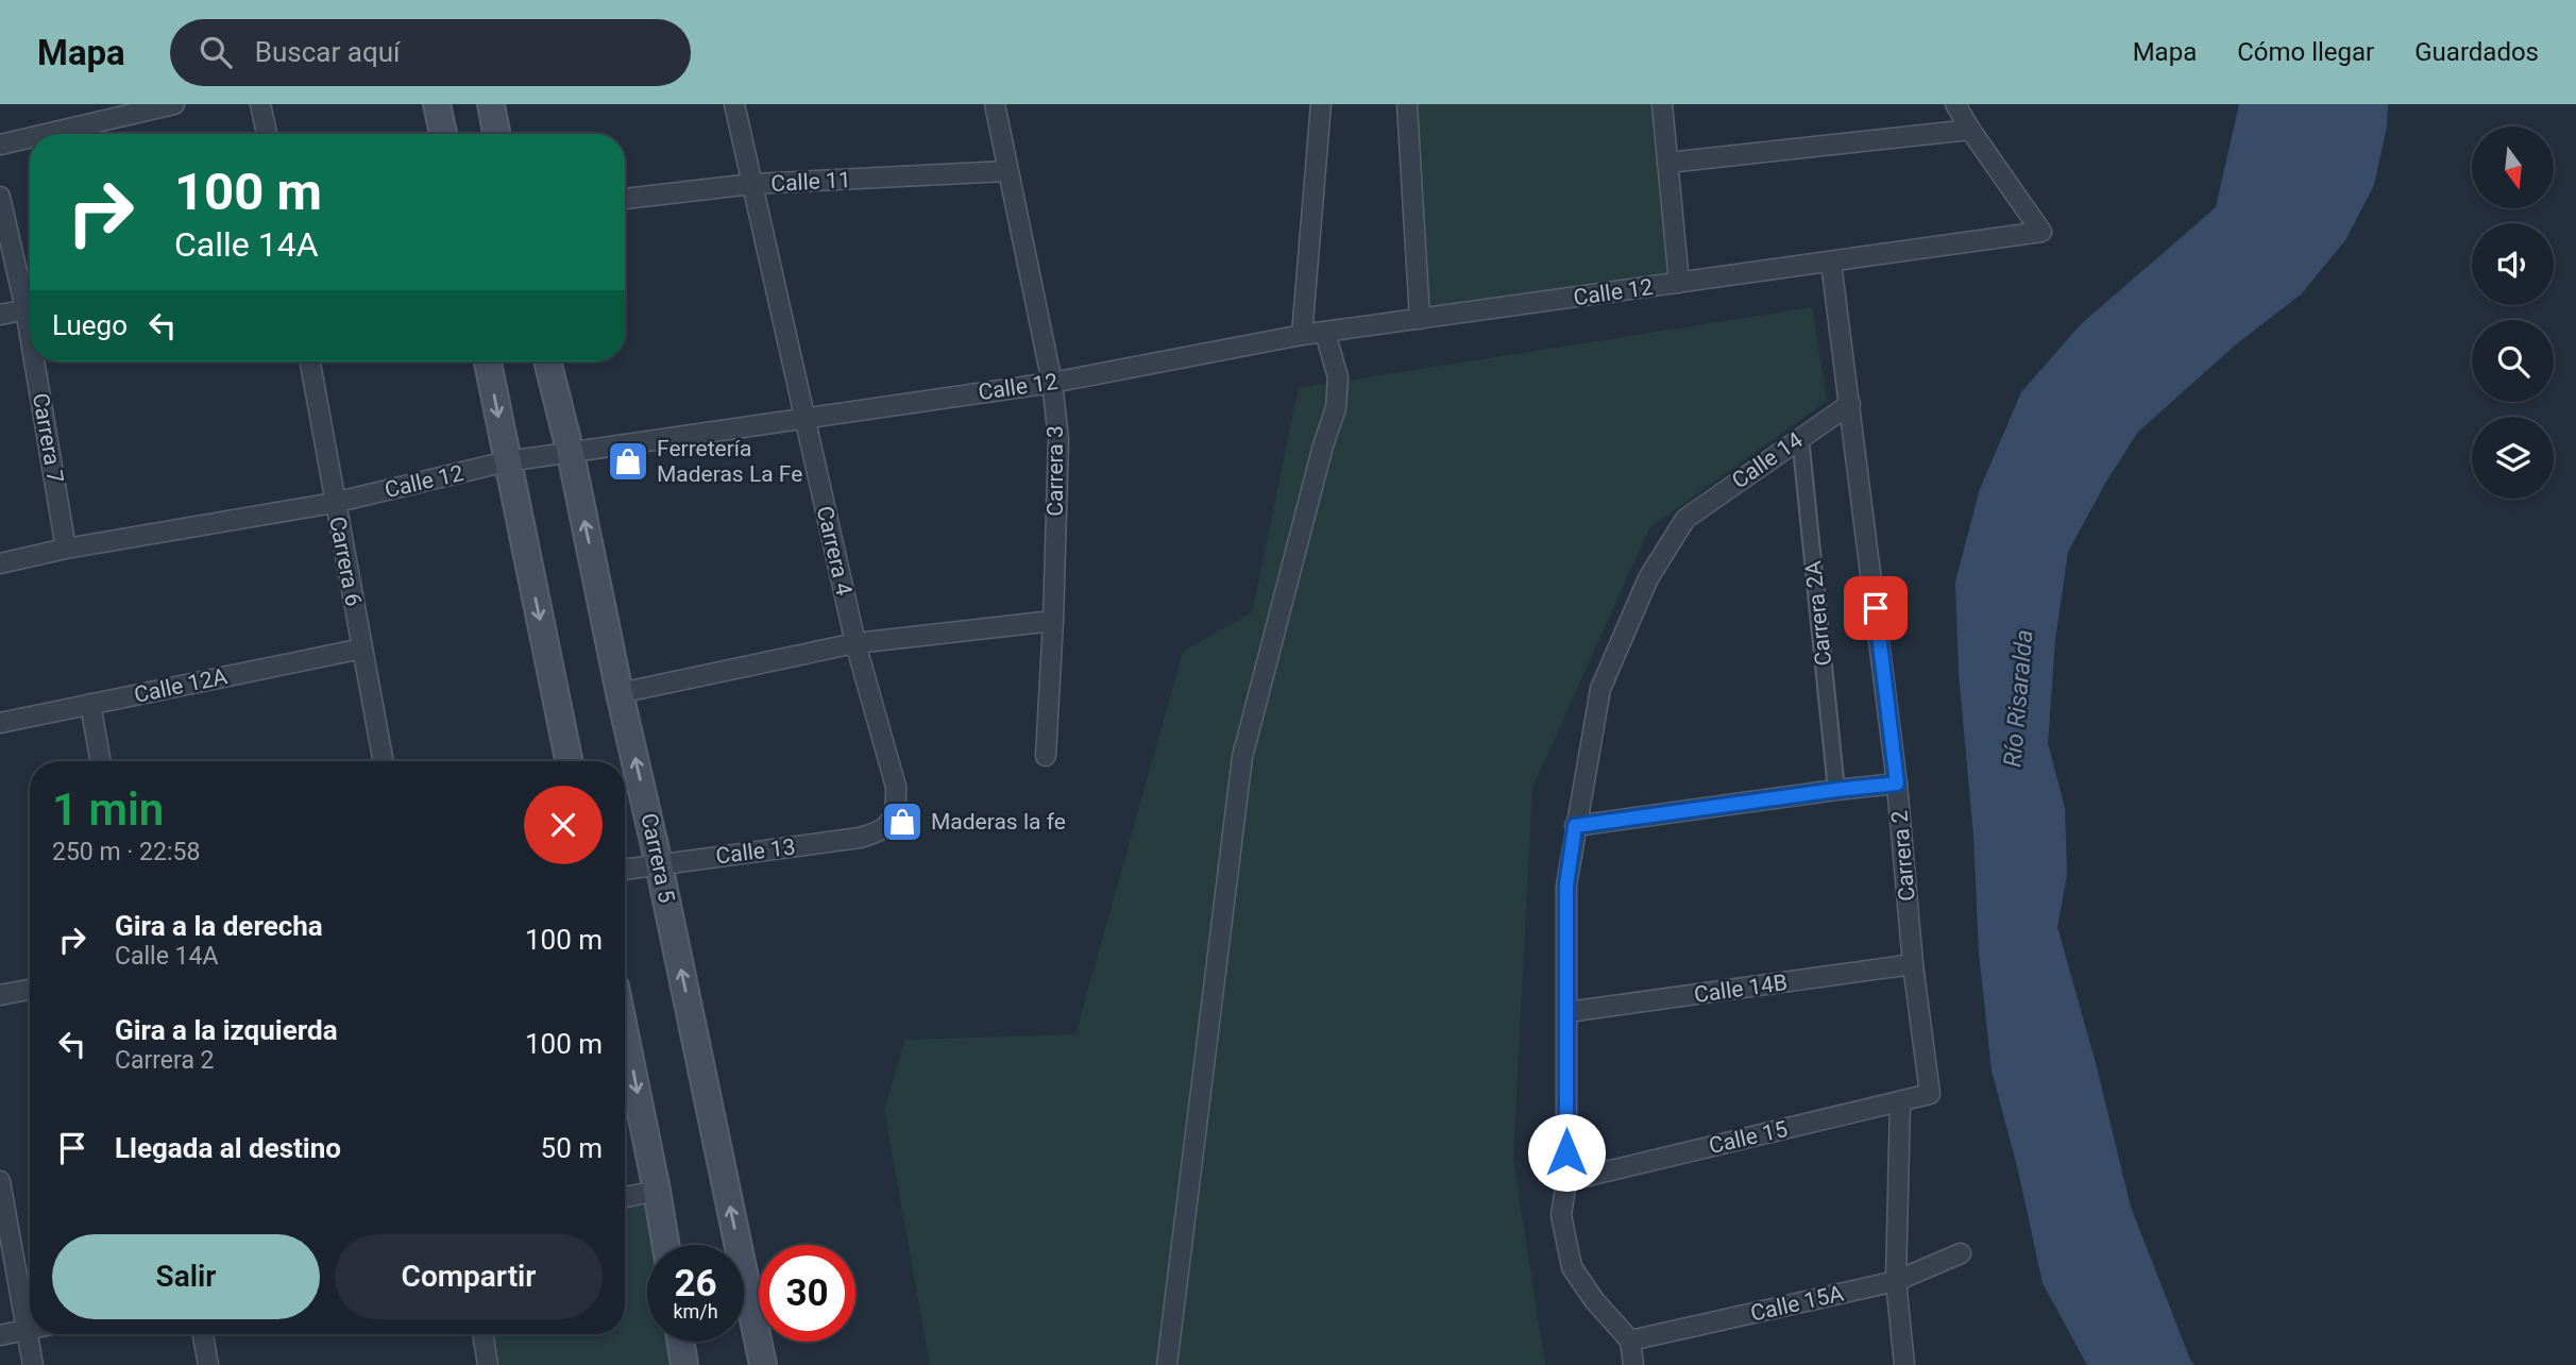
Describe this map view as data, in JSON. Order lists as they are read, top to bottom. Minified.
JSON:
{"streets":{"main road":["Carrera 5"],"street":["Calle 11","Calle 12","Carrera 7","Calle 14","Carrera 3","Carrera 4","Carrera 6","Carrera 2A","Calle 12A","Calle 13","Carrera 2","Calle 14B","Calle 15","Calle 15A"]},"crossings":[["Calle 11","Carrera 3"],["Calle 11","Carrera 4"],["Calle 12","Carrera 7"],["Calle 12","Carrera 3"],["Calle 12","Carrera 4"],["Calle 12","Carrera 6"],["Calle 12","Carrera 2"],["Calle 12","Carrera 5"],["Calle 14","Carrera 2A"],["Calle 14","Carrera 2"],["Carrera 4","Calle 13"],["Carrera 6","Calle 12A"],["Calle 13","Carrera 5"],["Carrera 2","Calle 14B"],["Carrera 2","Calle 15"]],"water":["Río Risaralda"],"places":{"shop":["Ferretería Maderas La Fe","Maderas la fe"]},"north":"bottom","page":{"header":"Mapa","search":"Buscar aquí","nav":["Mapa","Cómo llegar","Guardados"],"turn":["100 m","Calle 14A"],"then":"Luego","heading":["1 min","250 m · 22:58"],"list":[{"name":"Gira a la derecha","note":"Calle 14A","value":"100 m"},{"name":"Gira a la izquierda","note":"Carrera 2","value":"100 m"},{"name":"Llegada al destino","value":"50 m"}],"buttons":["Salir","Compartir"],"speed":"26 km/h","limit":"30"}}
